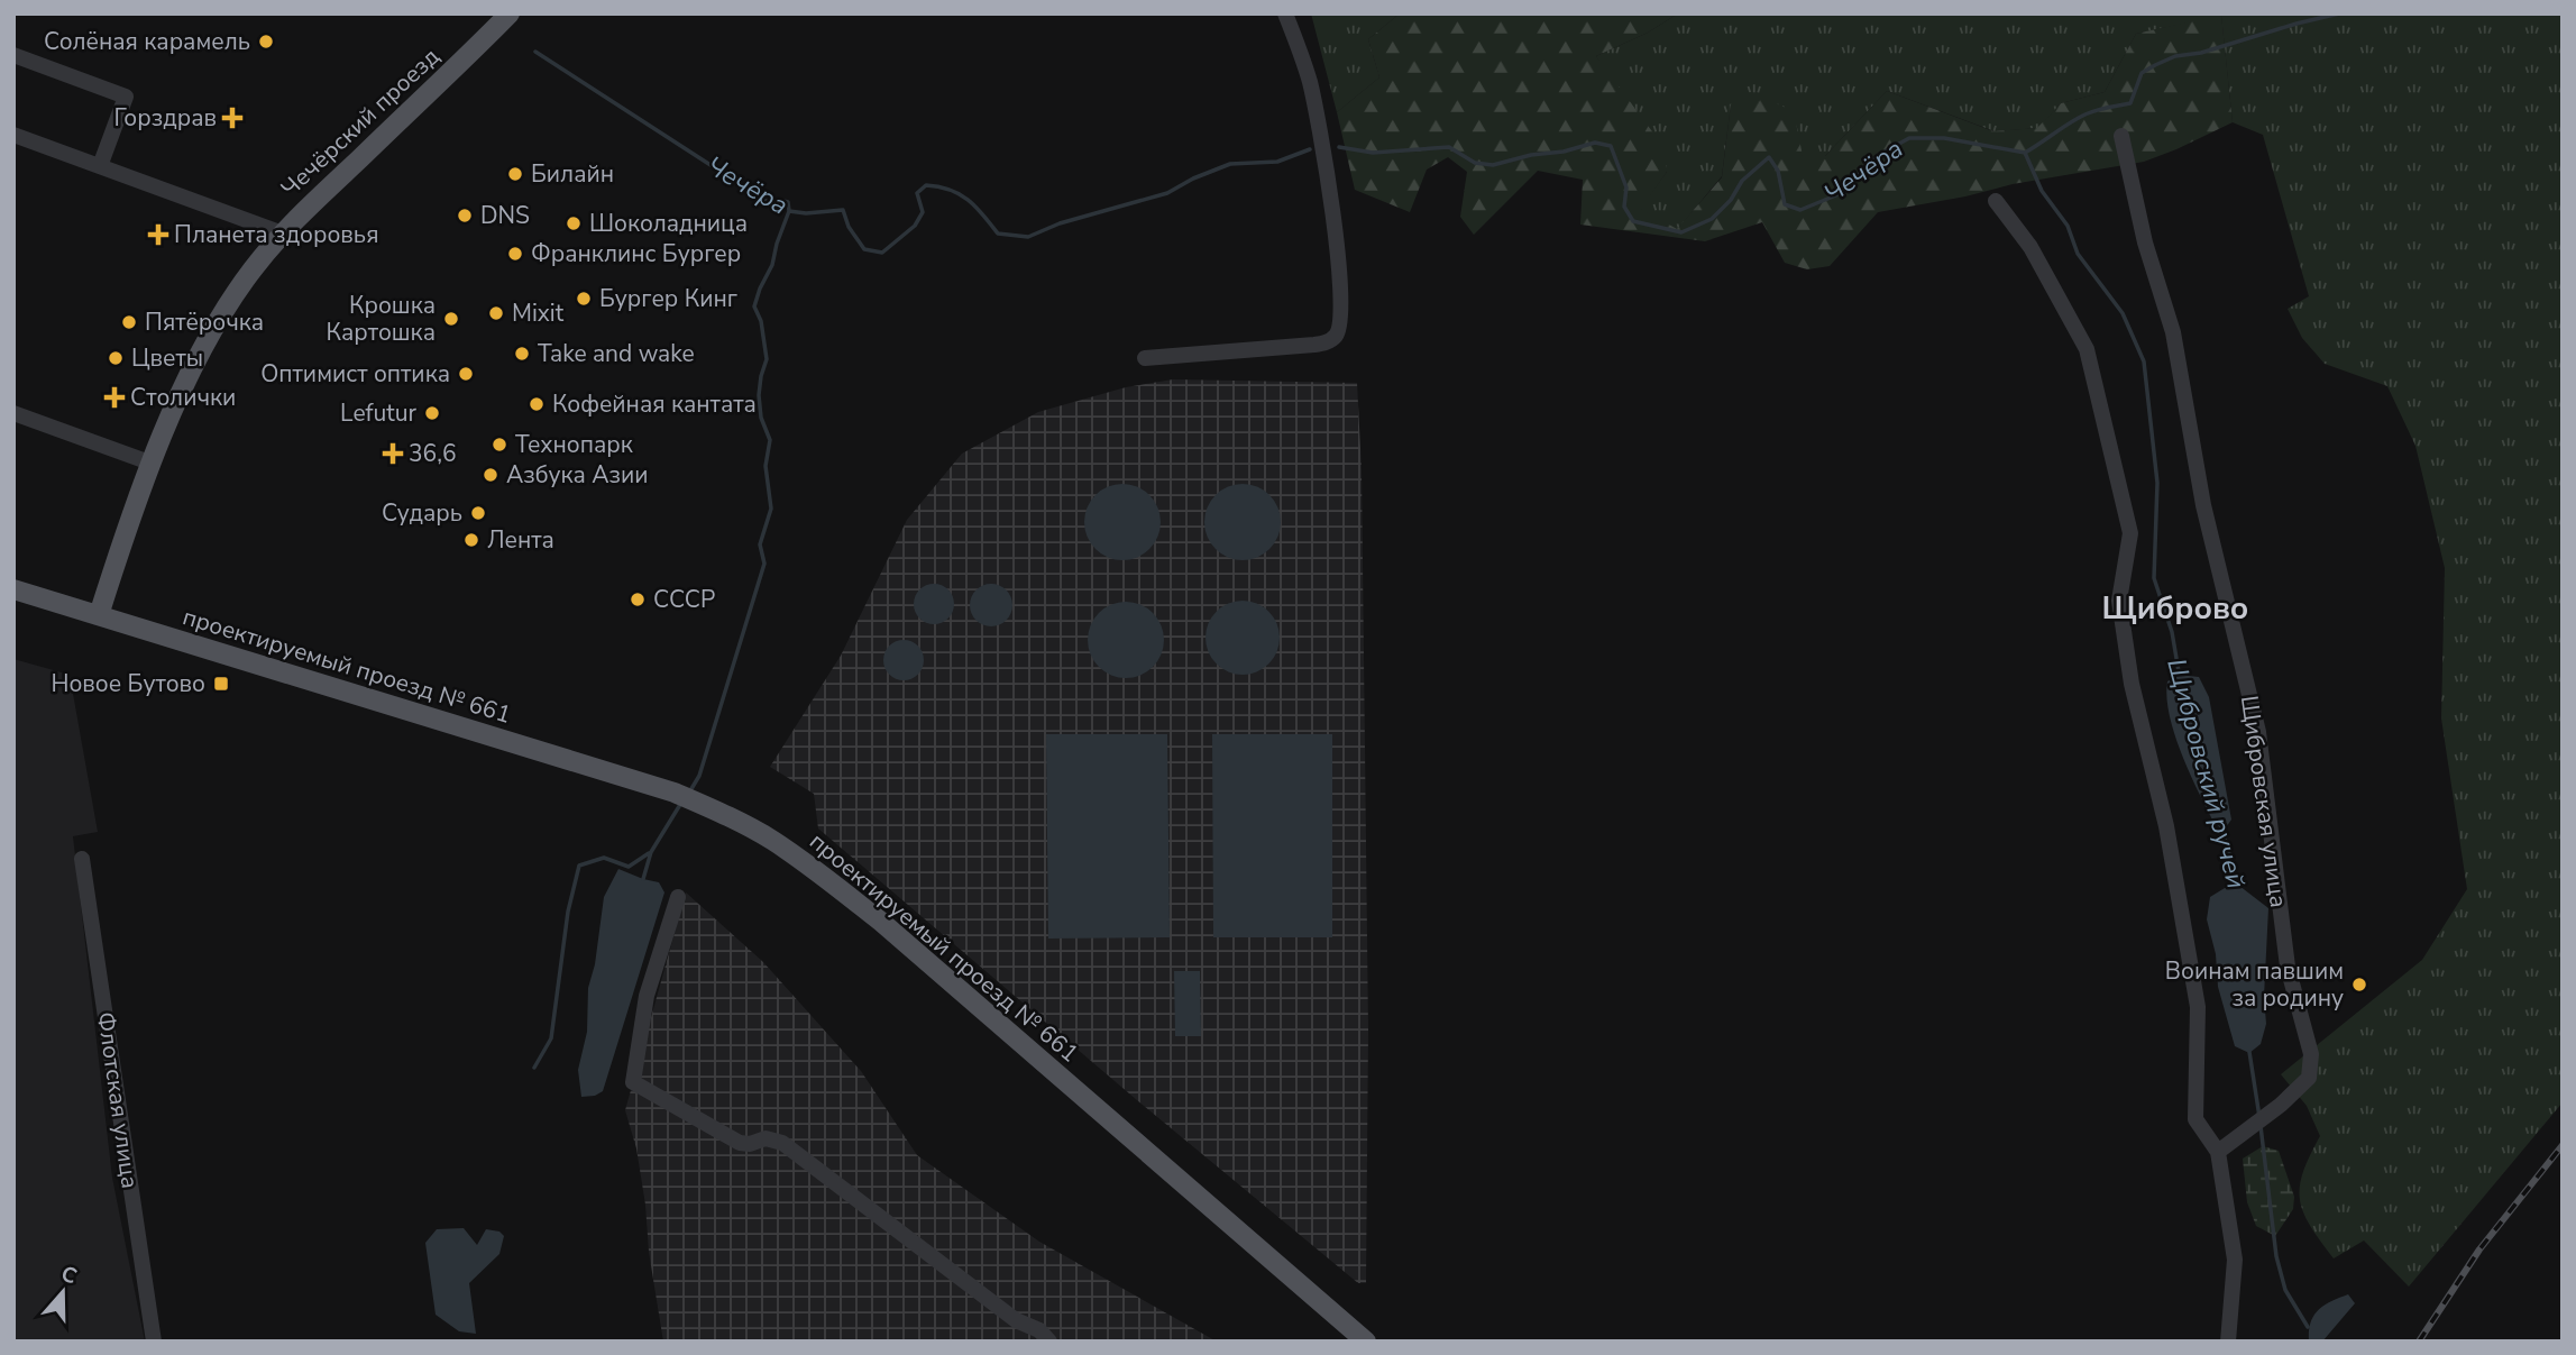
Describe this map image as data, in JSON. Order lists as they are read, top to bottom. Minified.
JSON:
{"streets":{"main road":["Чечёрский проезд","проектируемый проезд № 661"],"street":["Щибровская улица","Флотская улица"]},"crossings":[["Чечёрский проезд","проектируемый проезд № 661"]],"districts":["Щиброво"],"water":["Чечёра","Щибровский ручей"],"places":{"other":["Солёная карамель","Билайн","DNS","Шоколадница","Франклинс Бургер","Бургер Кинг","Mixit","Крошка Картошка","Пятёрочка","Take and wake","Цветы","Оптимист оптика","Кофейная кантата","Lefutur","Технопарк","Азбука Азии","Сударь","Лента","СССР","Воинам павшим за родину"],"health":["Горздрав","Планета здоровья","Столички","36,6"],"transit":["Новое Бутово"]},"north":"top"}
